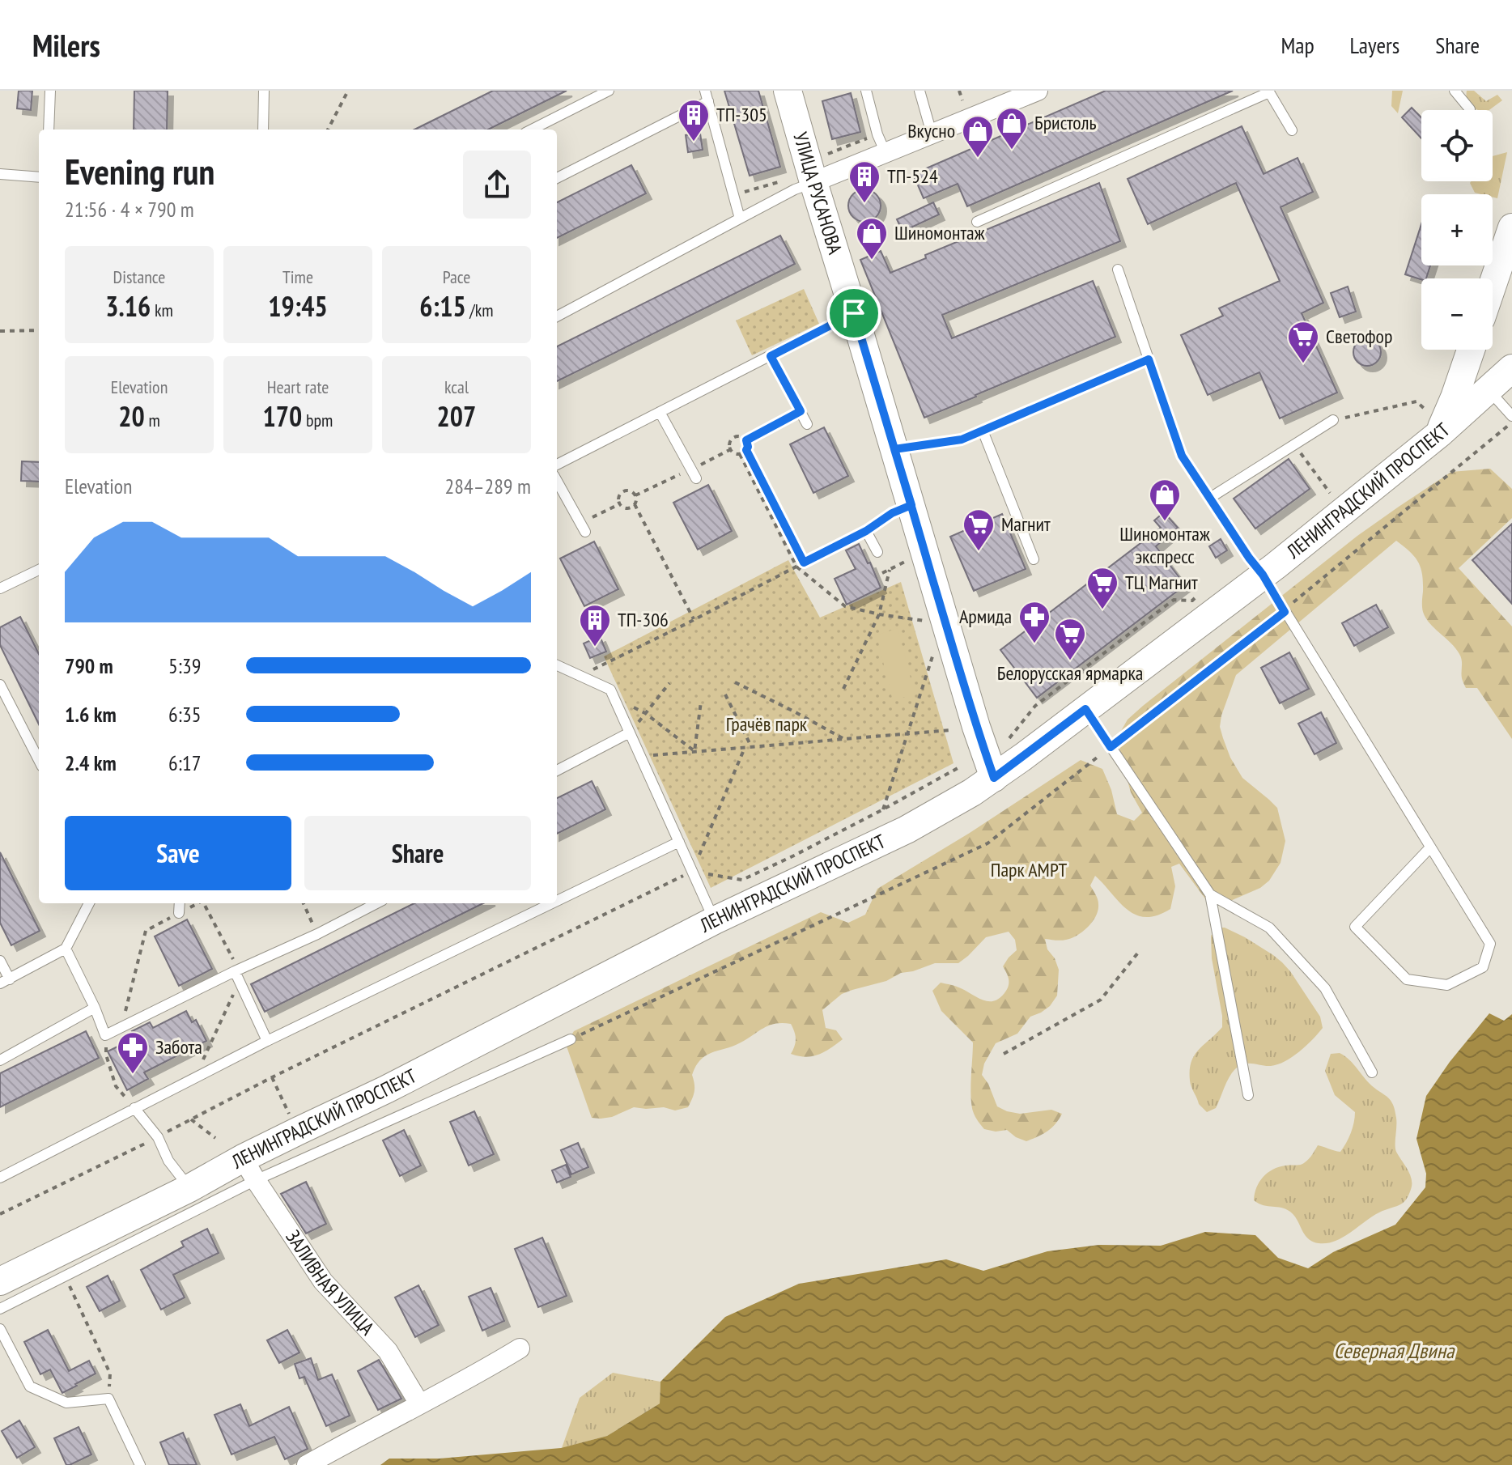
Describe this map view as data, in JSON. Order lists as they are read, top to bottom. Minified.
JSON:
{"streets":{"main road":["УЛИЦА РУСАНОВА","ЛЕНИНГРАДСКИЙ ПРОСПЕКТ"],"street":["ЗАЛИВНАЯ УЛИЦА"]},"crossings":[["УЛИЦА РУСАНОВА","ЛЕНИНГРАДСКИЙ ПРОСПЕКТ"],["ЛЕНИНГРАДСКИЙ ПРОСПЕКТ","ЗАЛИВНАЯ УЛИЦА"]],"water":["Северная Двина"],"parks":["Грачёв парк","Парк АМРТ"],"places":{"building":["ТП-305","ТП-524","ТП-306"],"shop":["Бристоль","Вкусно","Шиномонтаж","Шиномонтаж экспресс"],"supermarket":["Светофор","Магнит","ТЦ Магнит","Белорусская ярмарка"],"pharmacy":["Армида","Забота"]},"page":{"header":"Milers","nav":["Map","Layers","Share"],"map_buttons":["+","−"],"heading":["Evening run","21:56 · 4 × 790 m"],"stats":[["Distance","3.16 km"],["Time","19:45"],["Pace","6:15 /km"],["Elevation","20 m"],["Heart rate","170 bpm"],["kcal","207"]],"chart":["Elevation","284–289 m"],"list":[{"name":"790 m","note":"5:39"},{"name":"1.6 km","note":"6:35"},{"name":"2.4 km","note":"6:17"}],"buttons":["Save","Share"]}}
